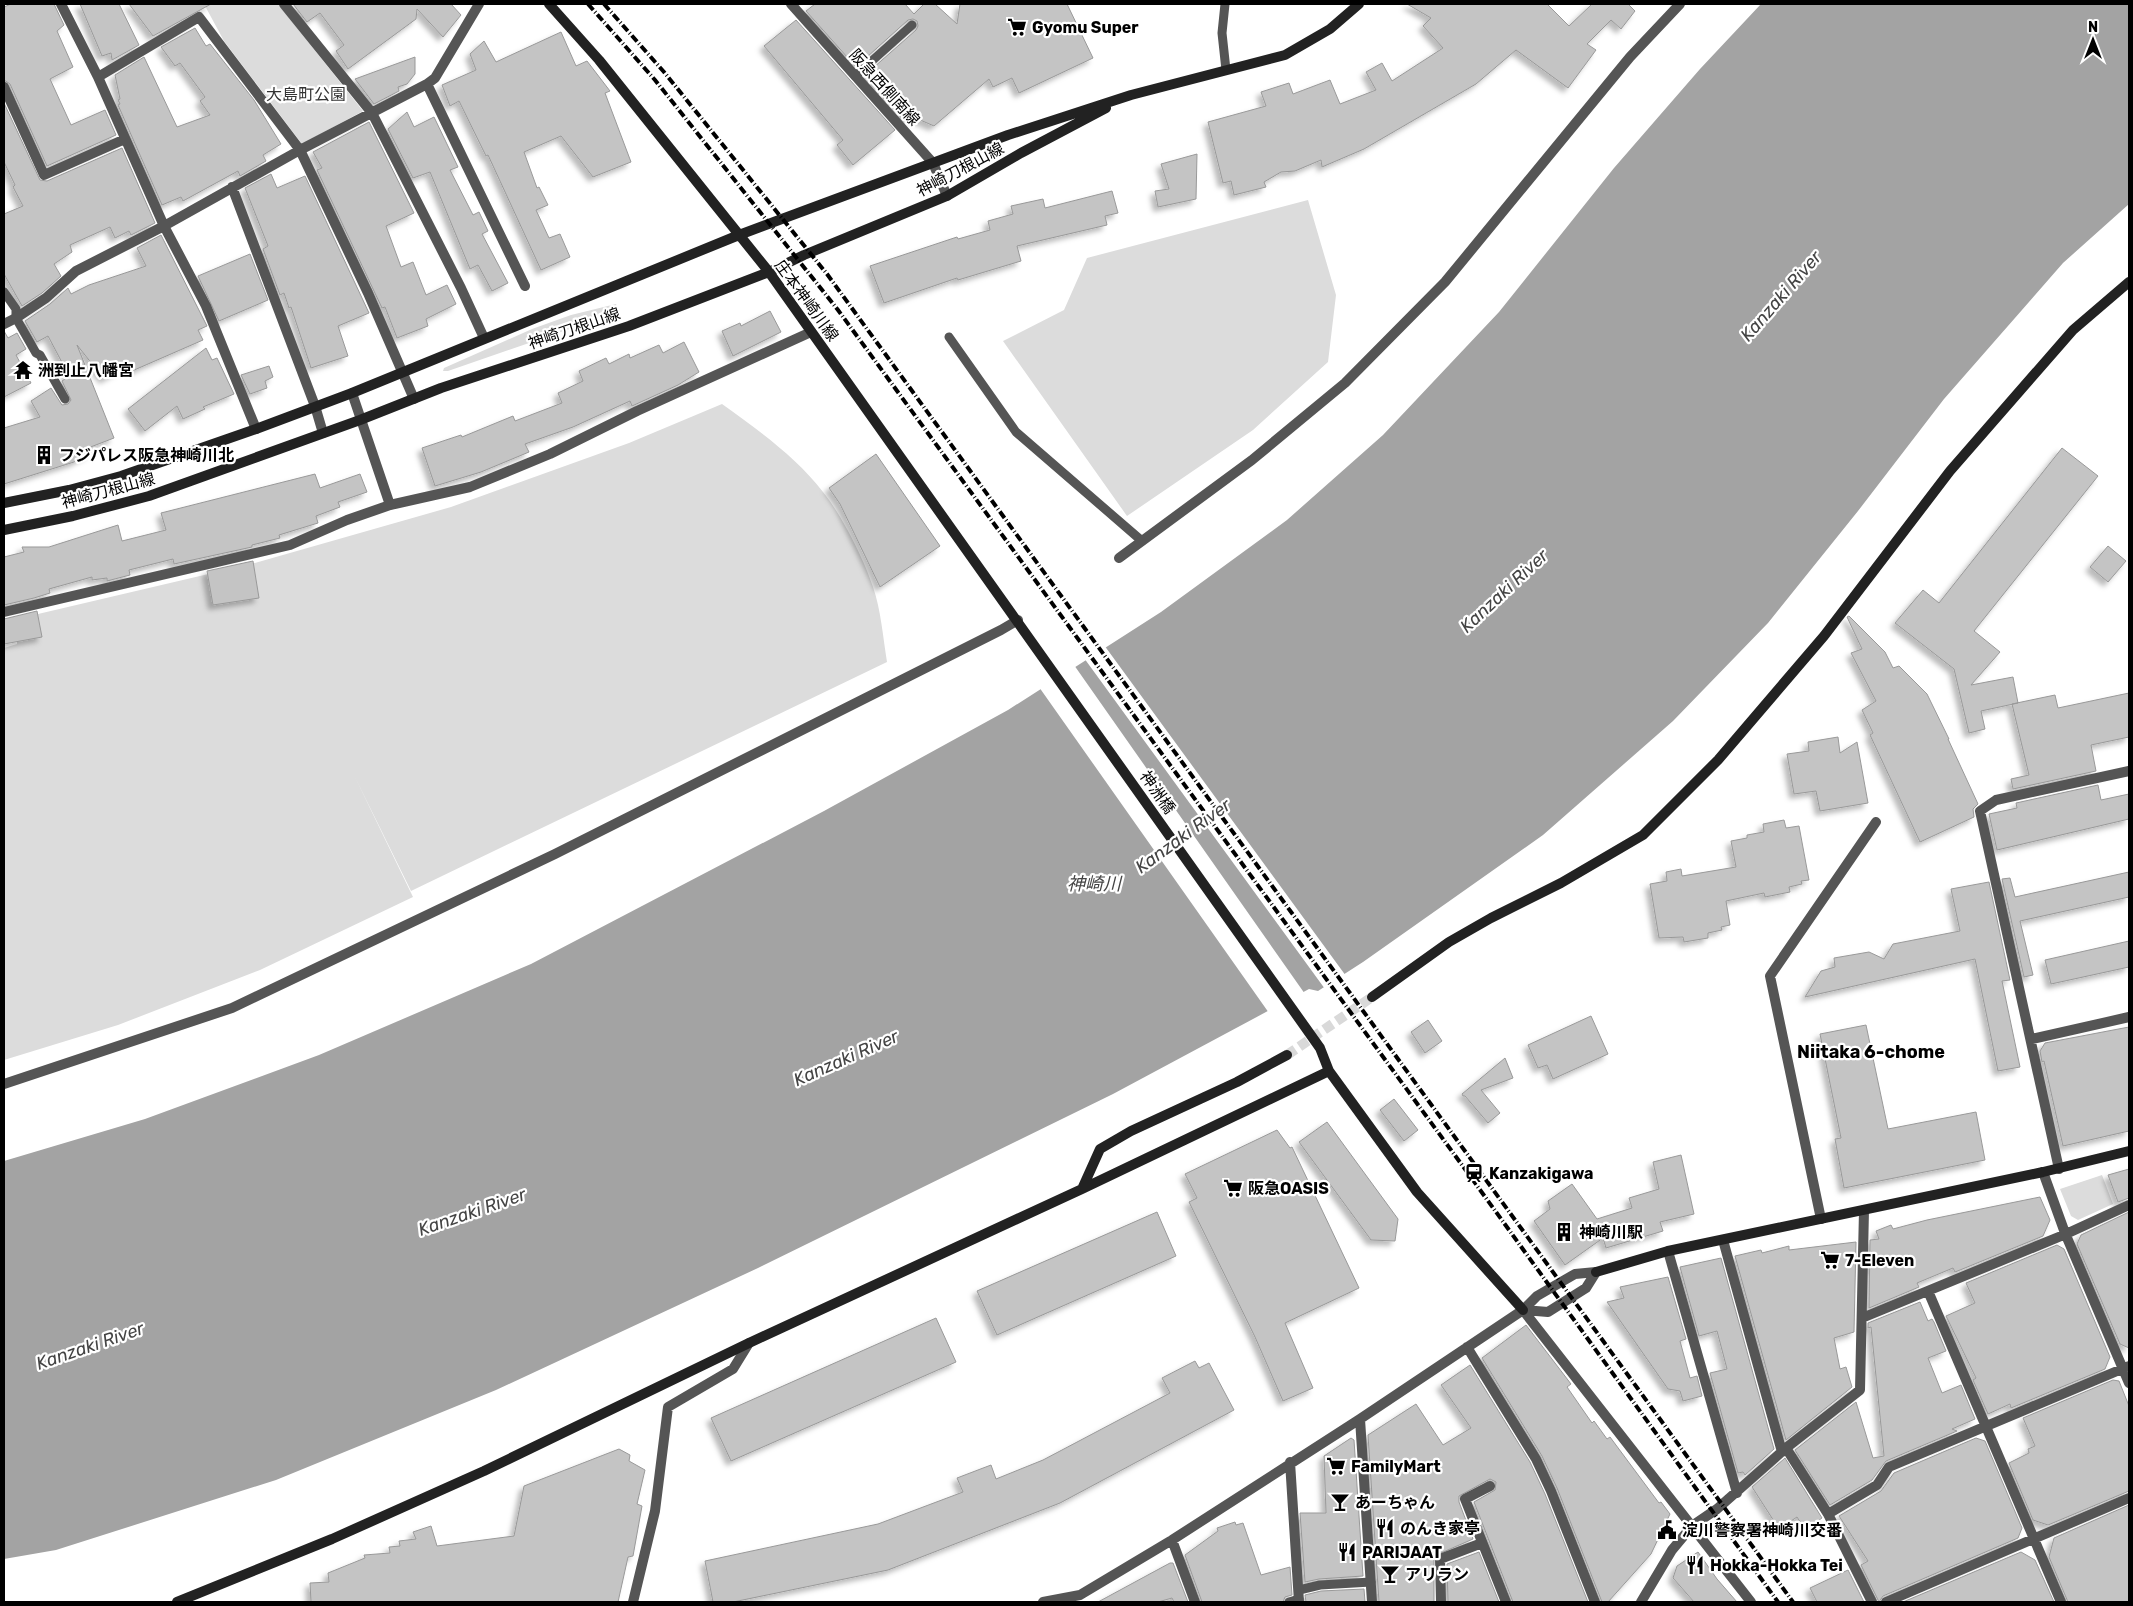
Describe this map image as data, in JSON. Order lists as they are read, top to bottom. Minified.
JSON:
{"streets":{"street":["阪急西側南線","神崎刀根山線","庄本神崎川線","神洲橋"]},"crossings":[["阪急西側南線","神崎刀根山線"],["神崎刀根山線","庄本神崎川線"],["庄本神崎川線","神洲橋"]],"districts":["Niitaka 6-chome"],"water":["Kanzaki River","神崎川"],"parks":["大島町公園"],"places":{"supermarket":["Gyomu Super","阪急OASIS","7-Eleven","FamilyMart"],"temple":["洲到止八幡宮"],"building":["フジパレス阪急神崎川北","神崎川駅"],"station":["Kanzakigawa"],"bar":["あーちゃん","アリラン"],"restaurant":["のんき家亭","PARIJAAT","Hokka-Hokka Tei"],"public building":["淀川警察署神崎川交番"]},"north":"top"}
